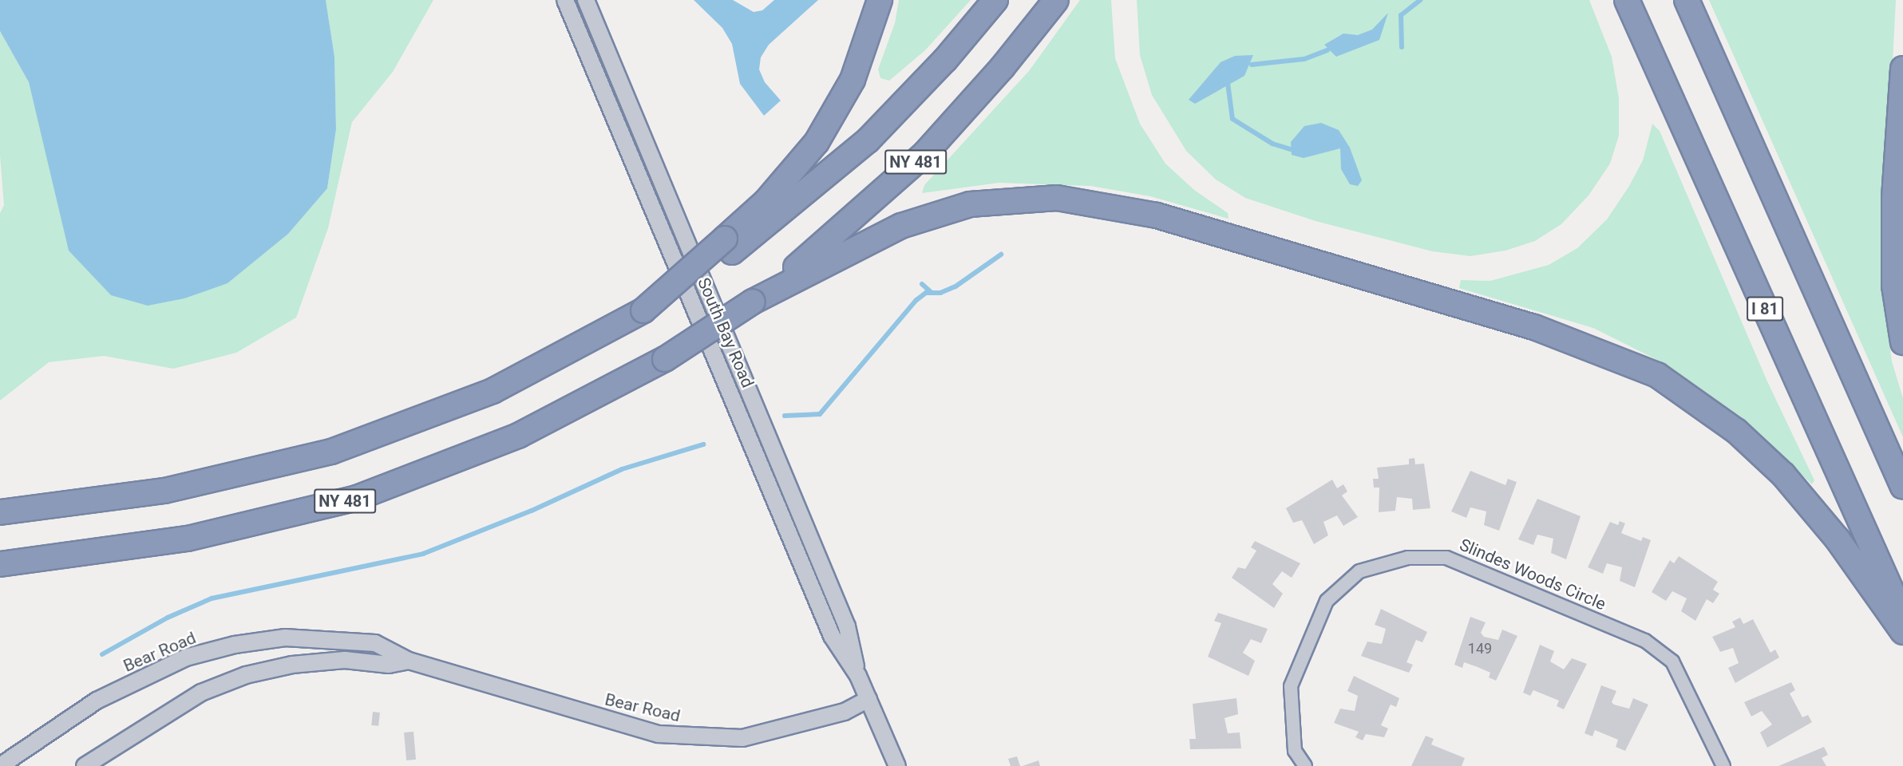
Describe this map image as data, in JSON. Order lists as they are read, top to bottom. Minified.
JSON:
{"streets":{"highway":["NY 481","I 81"],"street":["South Bay Road","Slindes Woods Circle","Bear Road"]},"crossings":[["South Bay Road","Bear Road"]],"house_numbers":["149"]}
